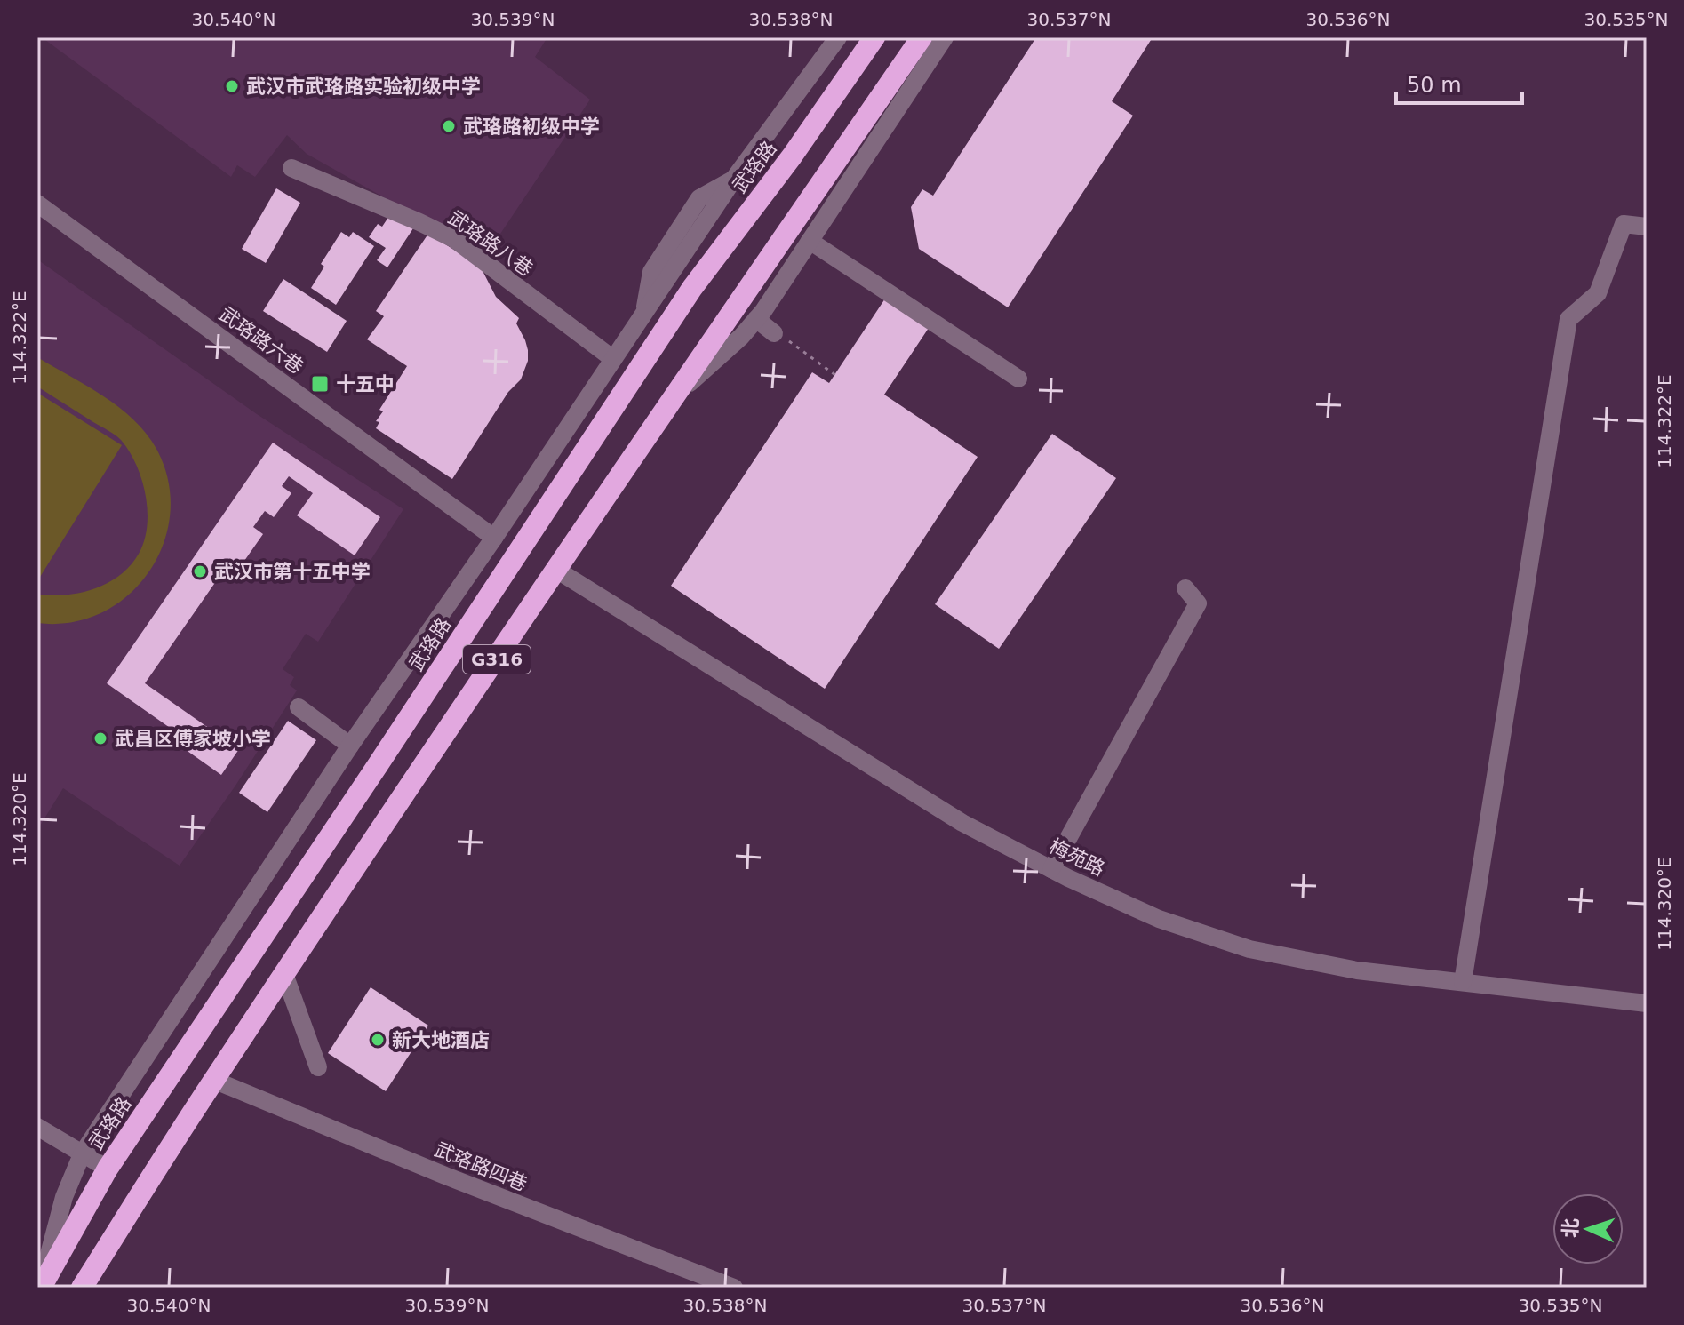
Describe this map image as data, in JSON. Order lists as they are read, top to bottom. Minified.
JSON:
{"streets":{"highway":["武珞路","G316"],"street":["武珞路八巷","武珞路六巷","梅苑路","武珞路四巷"]},"crossings":[["武珞路","武珞路八巷"],["武珞路","武珞路六巷"],["G316","梅苑路"],["G316","武珞路四巷"]],"places":{"other":["武汉市武珞路实验初级中学","武珞路初级中学","武汉市第十五中学","武昌区傅家坡小学","新大地酒店"],"transit":["十五中"]},"scale_bar":"50 m","north":"left","coordinates":["30.540°N","30.539°N","30.538°N","30.537°N","30.536°N","30.535°N","114.322°E","114.320°E"]}
